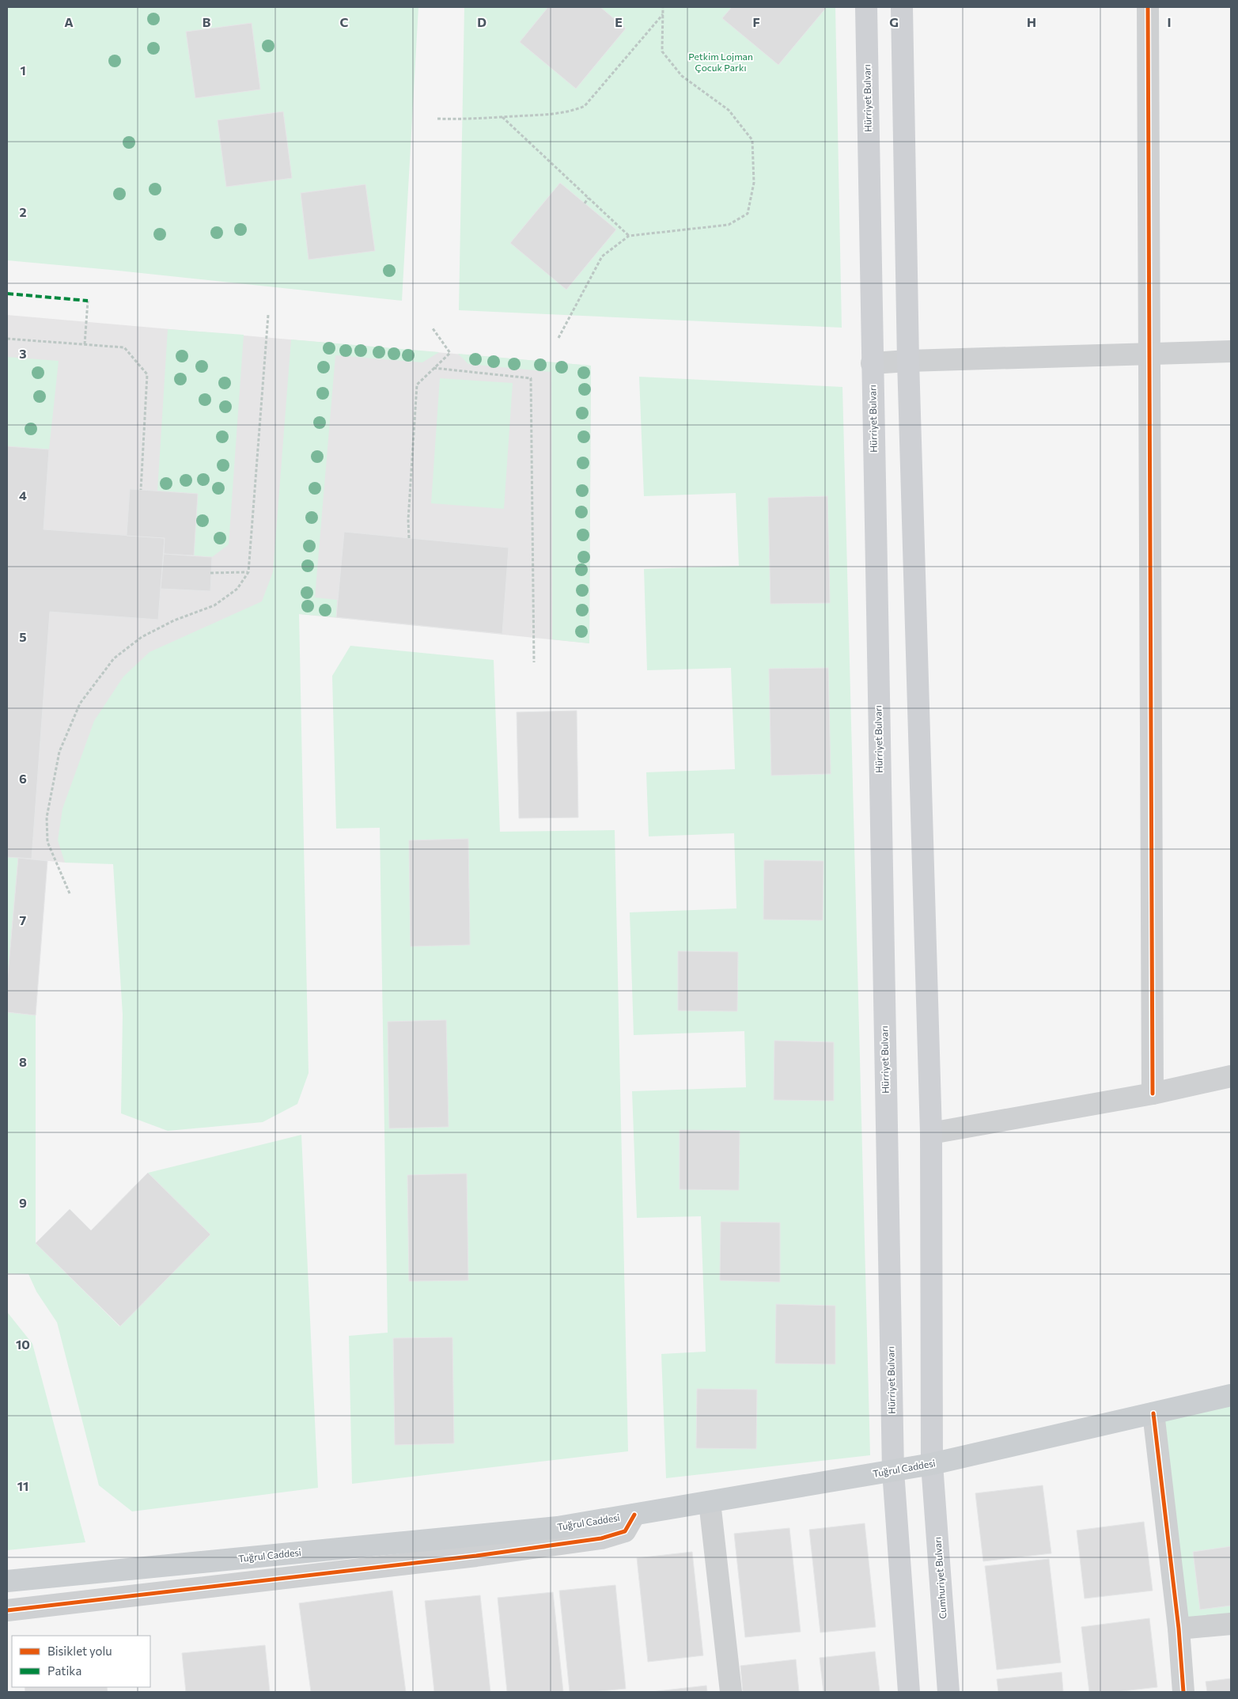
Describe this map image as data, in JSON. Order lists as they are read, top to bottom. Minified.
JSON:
{"streets":{"main road":["Hürriyet Bulvarı","Tuğrul Caddesi","Cumhuriyet Bulvarı"]},"crossings":[["Hürriyet Bulvarı","Tuğrul Caddesi"],["Tuğrul Caddesi","Cumhuriyet Bulvarı"]],"parks":["Petkim Lojman Çocuk Parkı"],"legend":["Bisiklet yolu","Patika"],"grid":{"columns":["A","B","C","D","E","F","G","H","I"],"rows":["1","2","3","4","5","6","7","8","9","10","11"]}}
